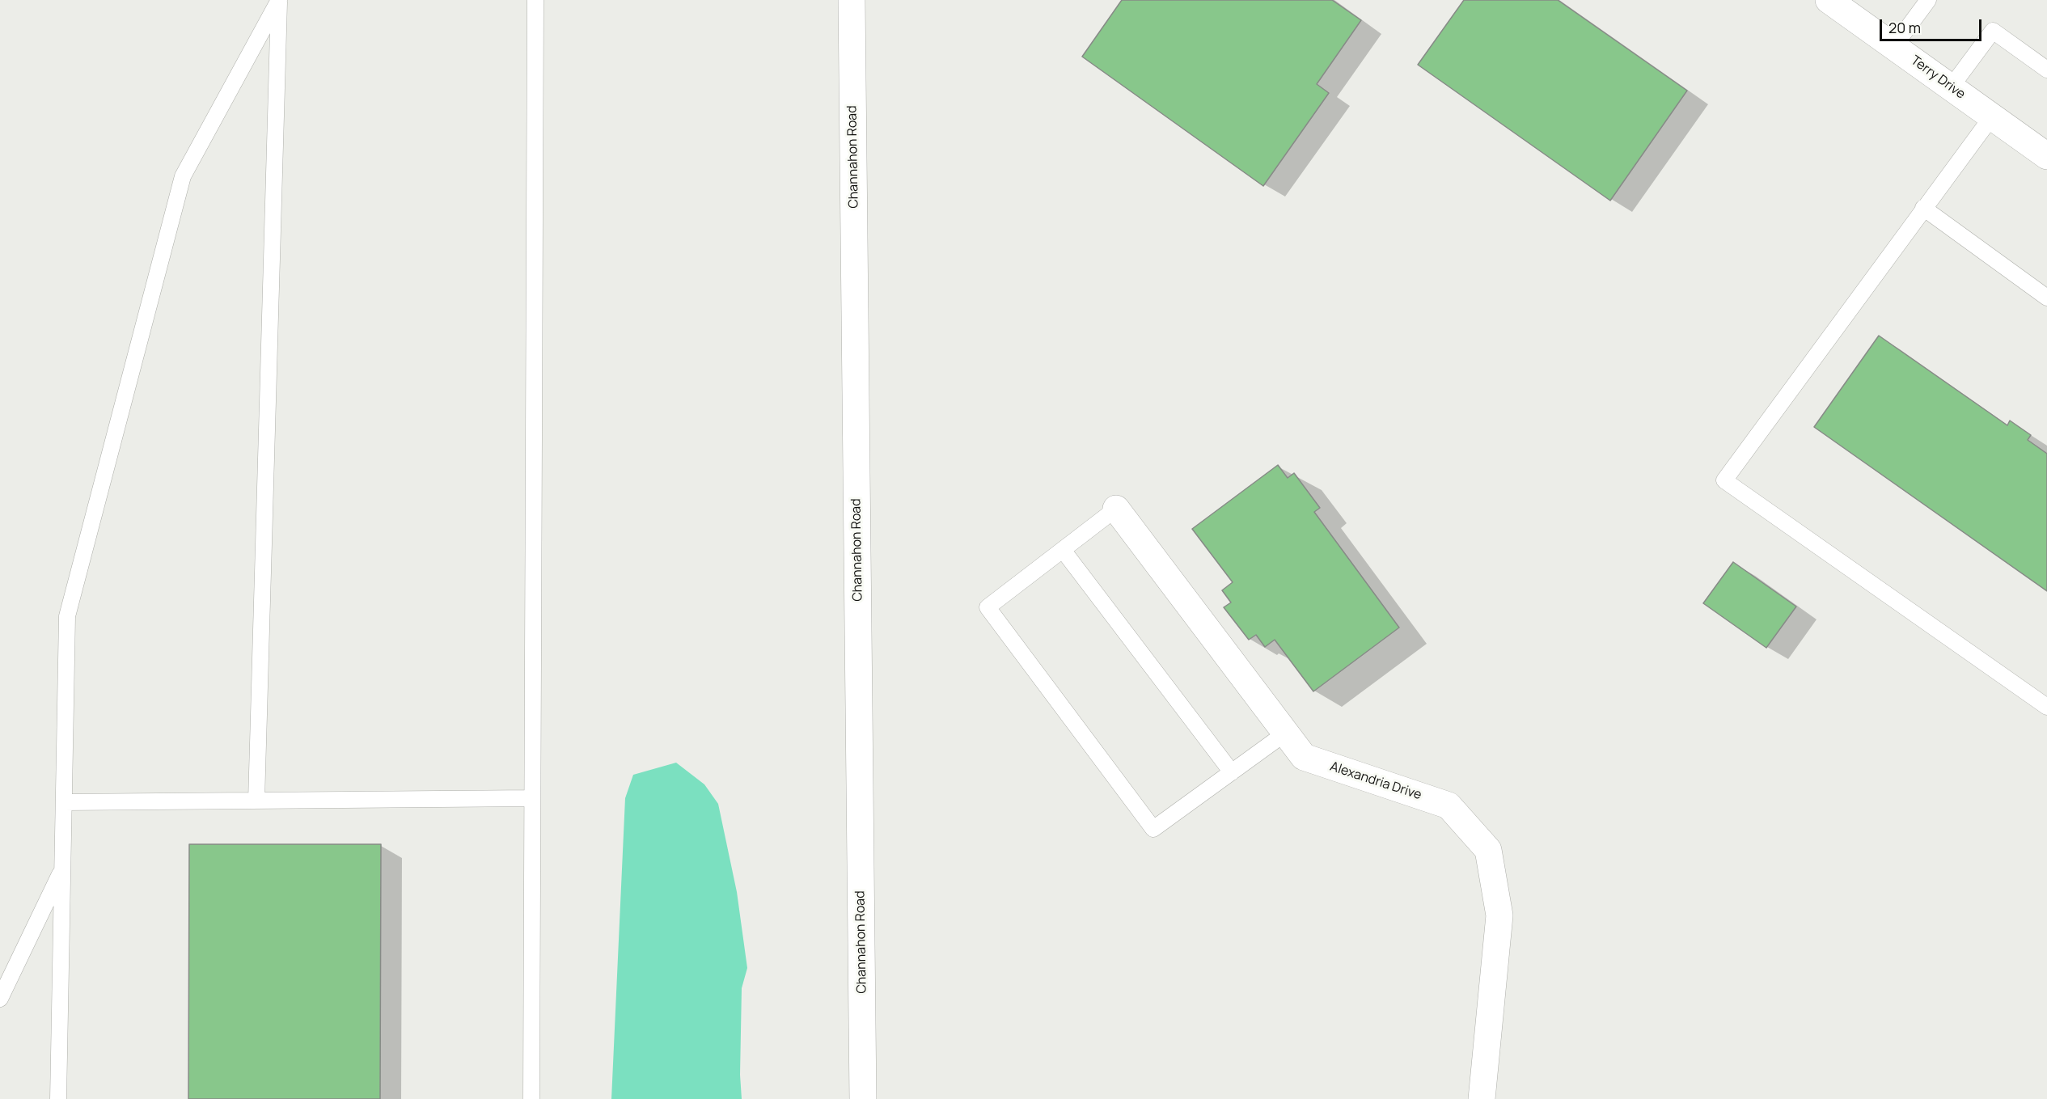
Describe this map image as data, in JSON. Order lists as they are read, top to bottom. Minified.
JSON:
{"streets":{"main road":["Terry Drive","Channahon Road","Alexandria Drive"]},"scale_bar":"20 m"}
